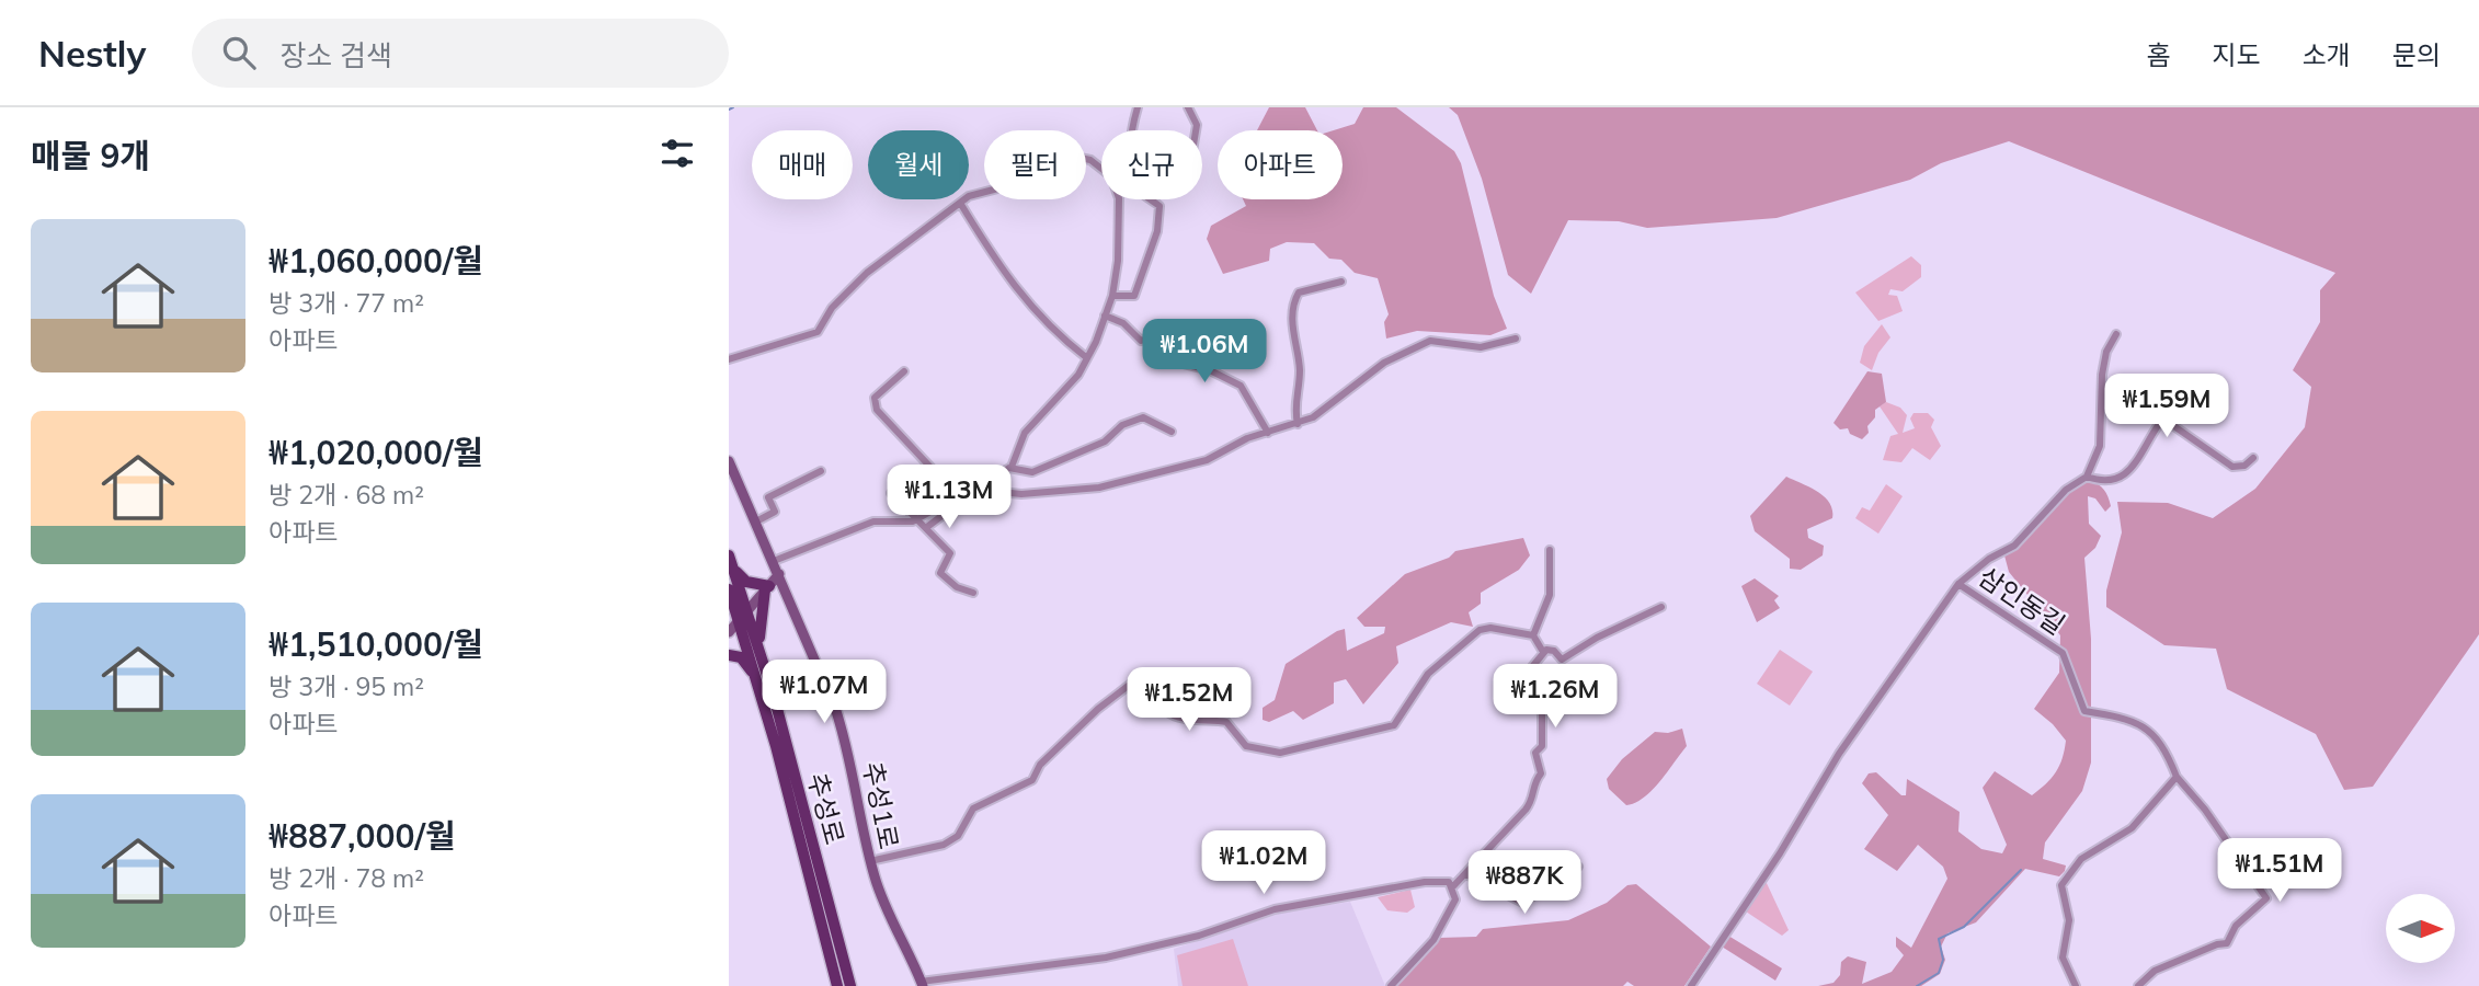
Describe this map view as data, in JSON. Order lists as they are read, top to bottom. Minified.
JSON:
{"streets":{"main road":["추성로"],"street":["삼인동길","추성1로"]},"north":"right","page":{"header":"Nestly","search":"장소 검색","nav":["홈","지도","소개","문의"],"heading":"매물 9개","chip":["매매","월세","필터","신규","아파트"],"list":[{"name":"₩1,060,000/월","note":"방 3개 · 77 m² · 아파트"},{"name":"₩1,020,000/월","note":"방 2개 · 68 m² · 아파트"},{"name":"₩1,510,000/월","note":"방 3개 · 95 m² · 아파트"},{"name":"₩887,000/월","note":"방 2개 · 78 m² · 아파트"}],"price":["₩1.06M","₩1.59M","₩1.13M","₩1.07M","₩1.26M","₩1.52M","₩1.02M","₩1.51M","₩887K"]}}
